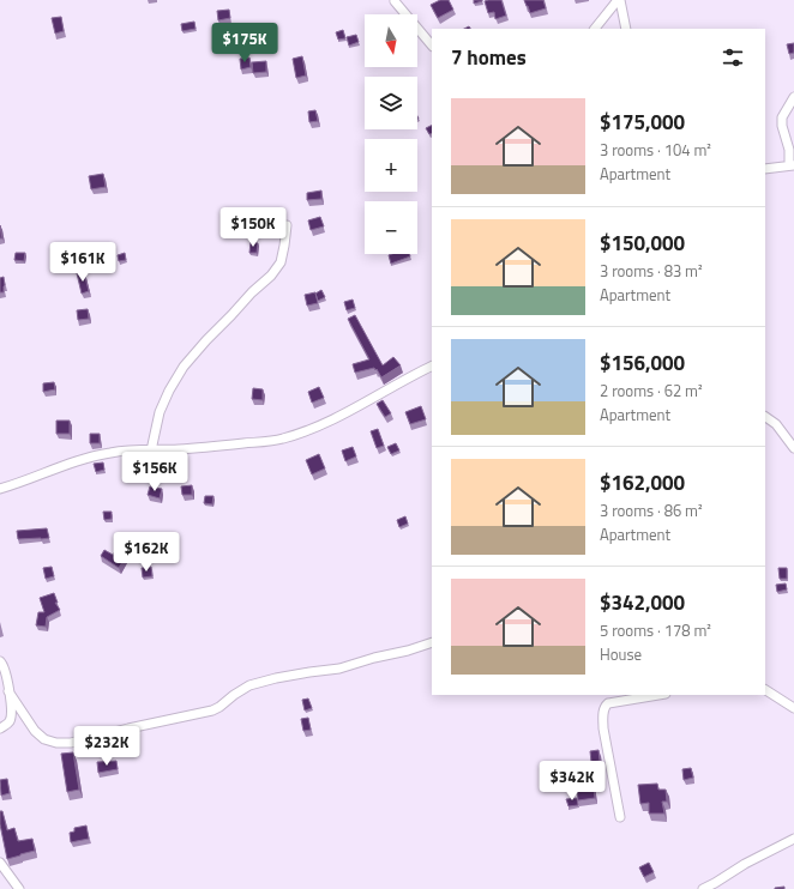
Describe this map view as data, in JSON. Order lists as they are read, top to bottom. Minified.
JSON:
{"north":"bottom","page":{"map_buttons":["+","−"],"price":["$175K","$150K","$161K","$156K","$162K","$232K","$342K"],"heading":"7 homes","list":[{"name":"$175,000","note":"3 rooms · 104 m² · Apartment"},{"name":"$150,000","note":"3 rooms · 83 m² · Apartment"},{"name":"$156,000","note":"2 rooms · 62 m² · Apartment"},{"name":"$162,000","note":"3 rooms · 86 m² · Apartment"},{"name":"$342,000","note":"5 rooms · 178 m² · House"}]}}
